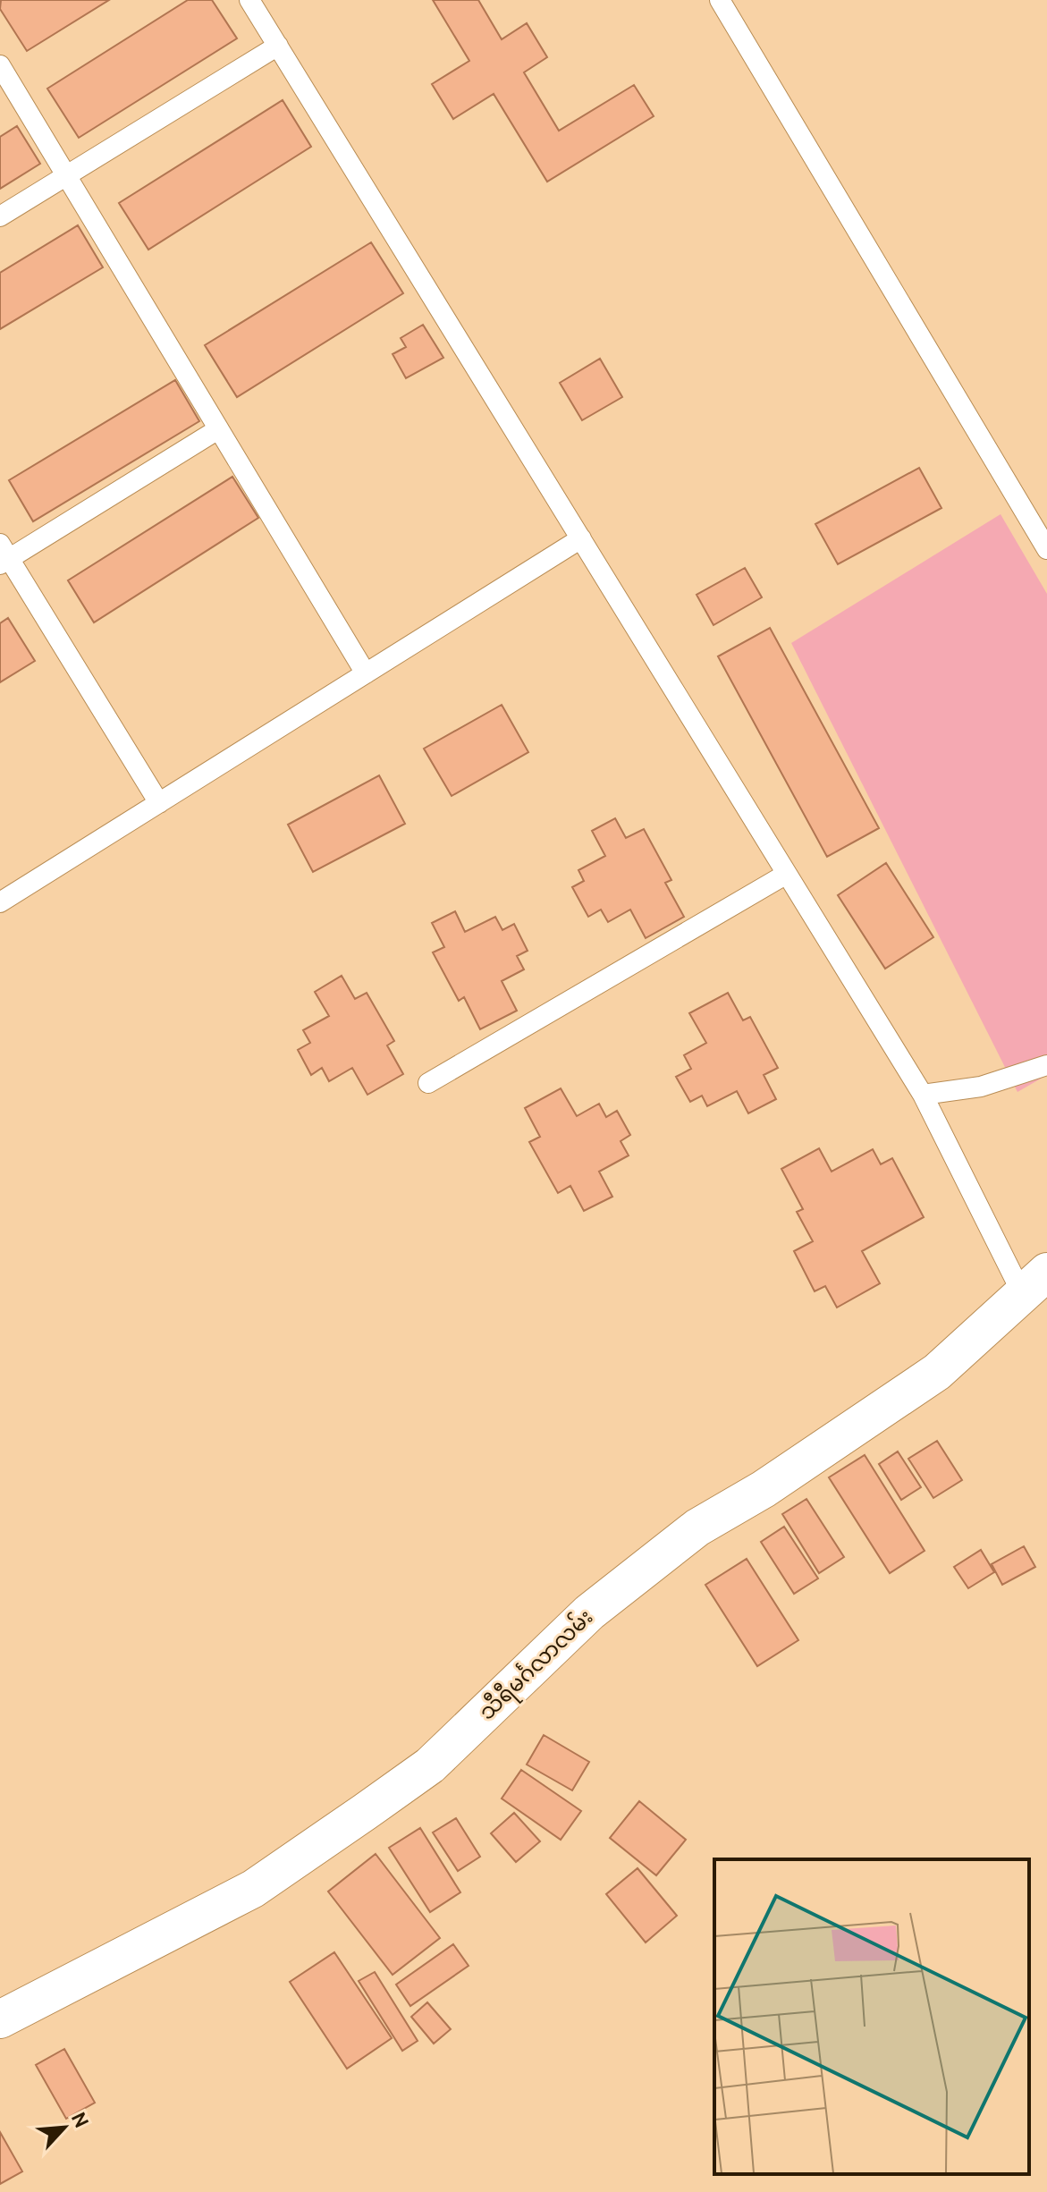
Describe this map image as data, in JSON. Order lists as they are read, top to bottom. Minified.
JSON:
{"streets":{"street":["သီရီမင်္ဂလာလမ်း"]},"north":"top right"}
